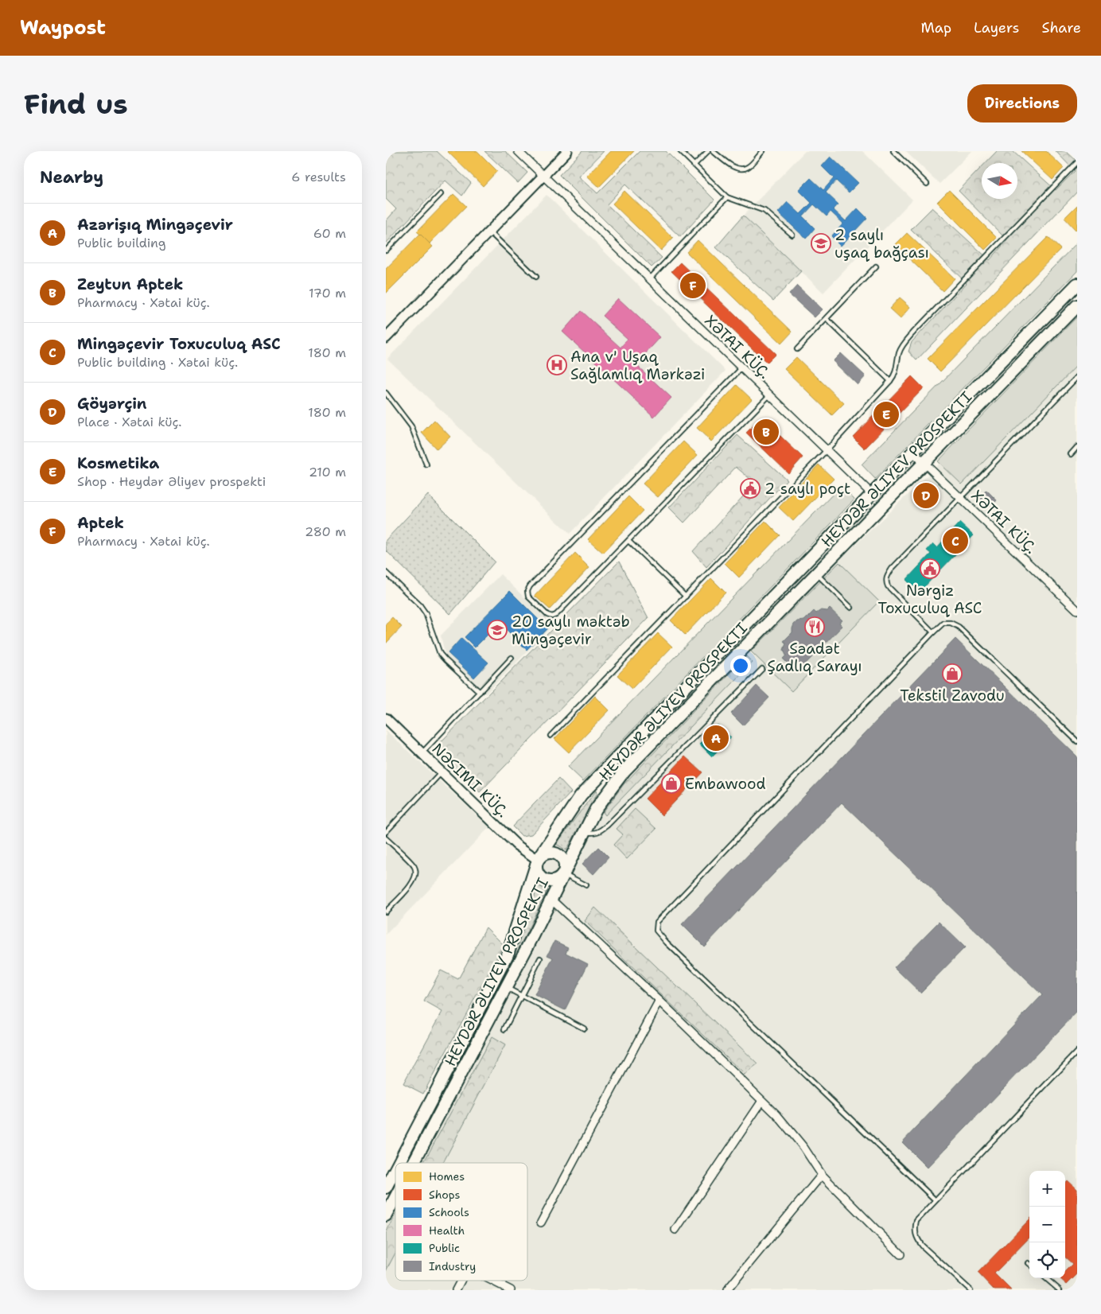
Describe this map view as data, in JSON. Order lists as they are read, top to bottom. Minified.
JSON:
{"streets":{"main road":["HEYDƏR ƏLIYEV PROSPEKTI"],"street":["XƏTAI KÜÇ.","NƏSIMI KÜÇ."]},"crossings":[["XƏTAI KÜÇ.","HEYDƏR ƏLIYEV PROSPEKTI"],["HEYDƏR ƏLIYEV PROSPEKTI","NƏSIMI KÜÇ."]],"places":{"school or university":["2 saylı uşaq bağçası","20 saylı məktəb Mingəçevir"],"hospital":["Ana v' Uşaq Sağlamlıq Mərkəzi"],"public building":["2 saylı poçt","Nərgiz Toxuculuq ASC"],"restaurant":["Səadət Şadlıq Sarayı"],"shop":["Tekstil Zavodu","Embawood"]},"legend":["Homes","Shops","Schools","Health","Public","Industry"],"north":"right","page":{"header":"Waypost","nav":["Map","Layers","Share"],"buttons":"Directions","title":"Find us","heading":["Nearby","6 results"],"list":[{"mark":"A","name":"Azərişıq Mingəçevir","note":"Public building","value":"60 m"},{"mark":"B","name":"Zeytun Aptek","note":"Pharmacy · Xətai küç.","value":"170 m"},{"mark":"C","name":"Mingəçevir Toxuculuq ASC","note":"Public building · Xətai küç.","value":"180 m"},{"mark":"D","name":"Göyərçin","note":"Place · Xətai küç.","value":"180 m"},{"mark":"E","name":"Kosmetika","note":"Shop · Heydər Əliyev prospekti","value":"210 m"},{"mark":"F","name":"Aptek","note":"Pharmacy · Xətai küç.","value":"280 m"}],"pins":["F","E","B","D","C","A"],"map_buttons":["+","−"]}}
